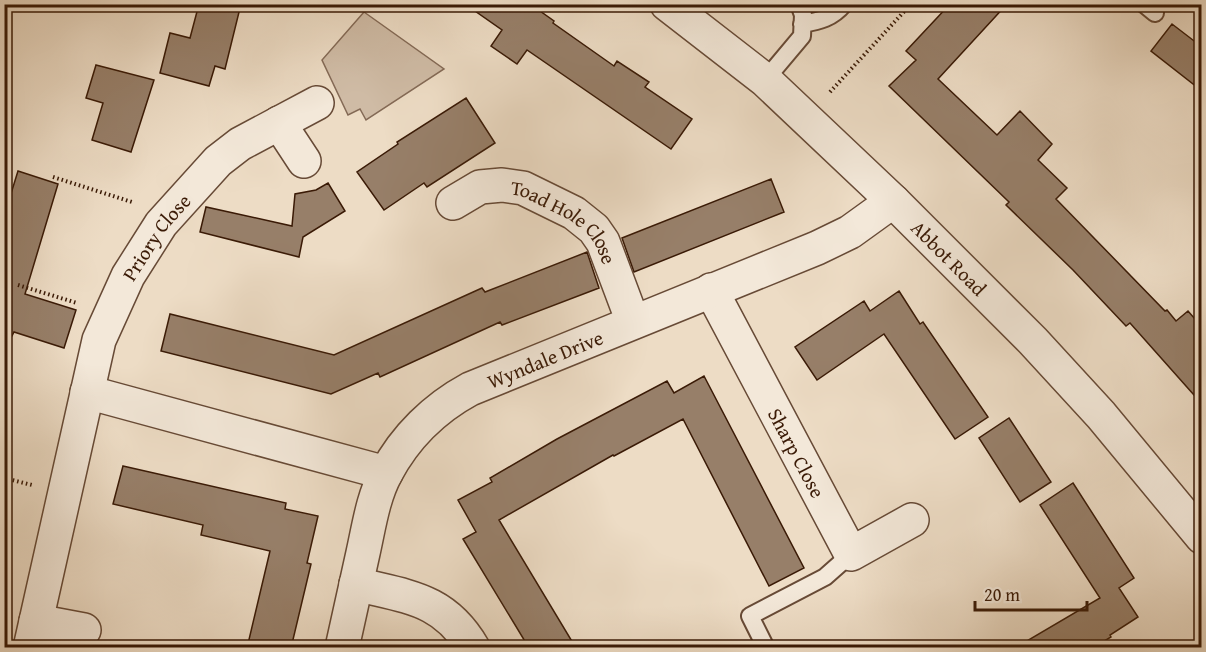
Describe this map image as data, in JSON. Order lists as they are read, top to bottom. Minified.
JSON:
{"streets":{"street":["Toad Hole Close","Priory Close","Abbot Road","Wyndale Drive","Sharp Close"]},"crossings":[["Toad Hole Close","Wyndale Drive"],["Abbot Road","Wyndale Drive"],["Wyndale Drive","Sharp Close"]],"scale_bar":"20 m"}
